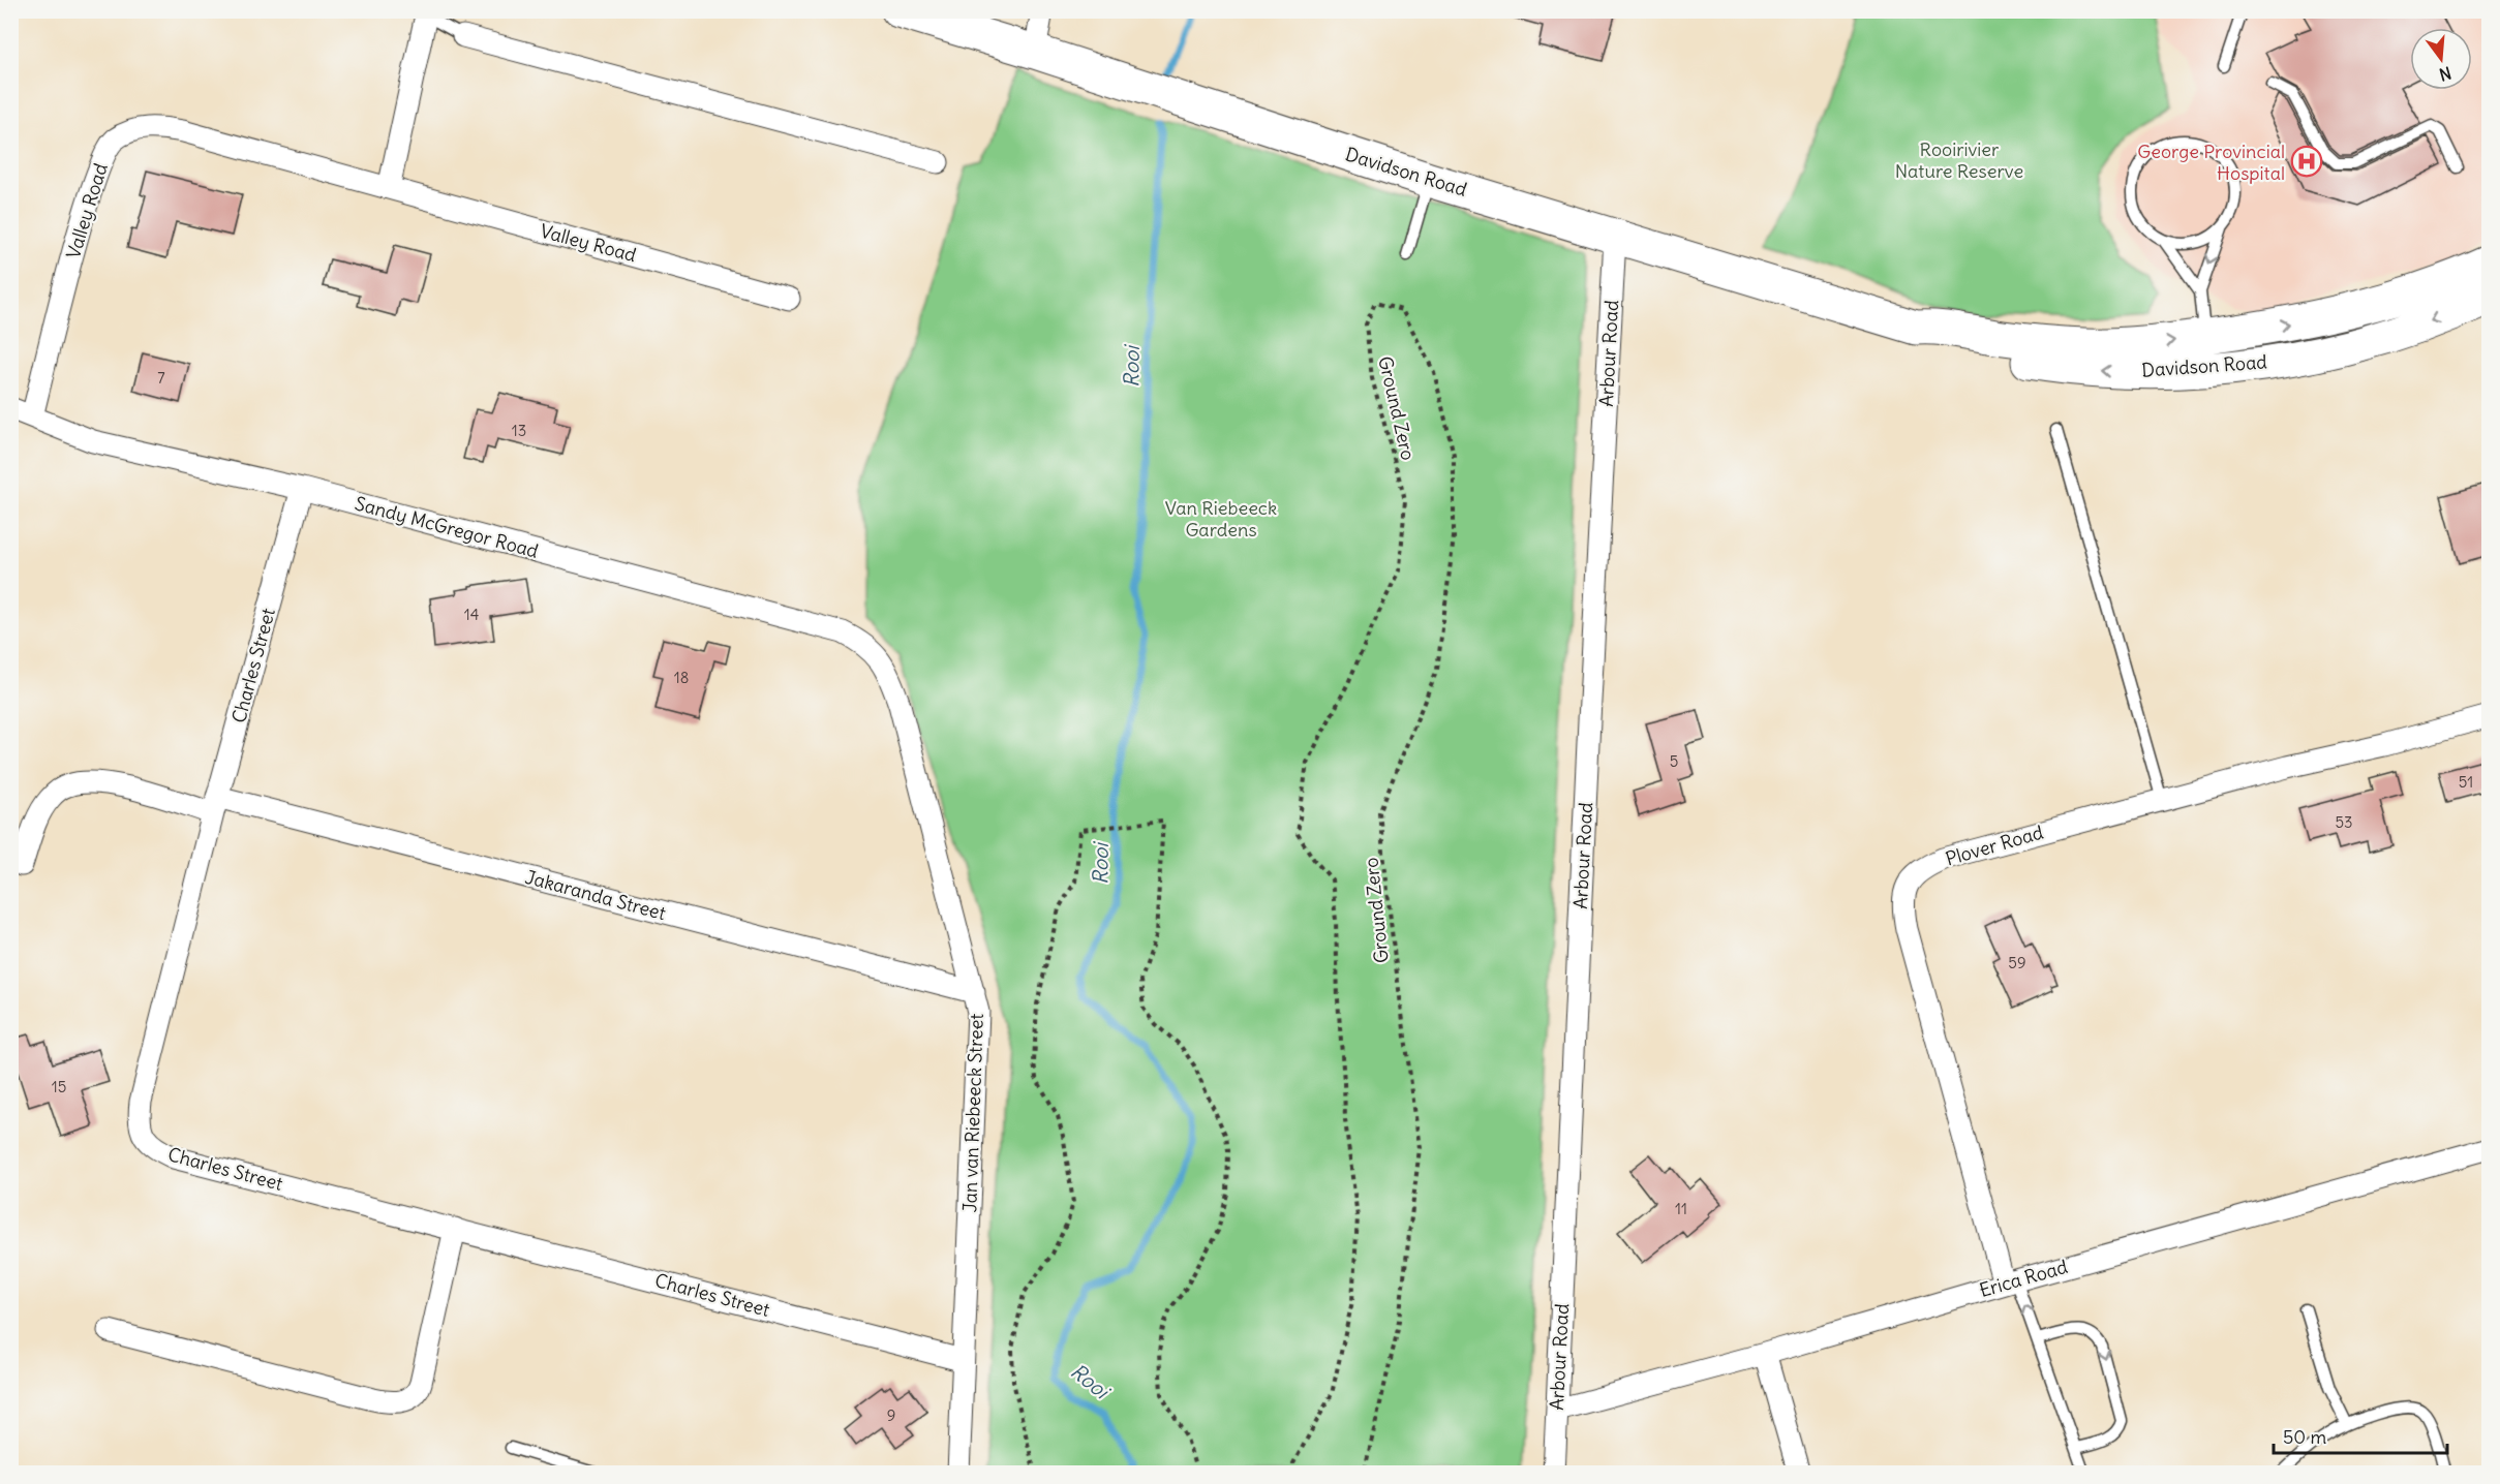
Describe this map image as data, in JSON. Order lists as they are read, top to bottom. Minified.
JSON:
{"streets":{"highway":["Davidson Road"],"street":["Valley Road","Arbour Road","Sandy McGregor Road","Charles Street","Plover Road","Jakaranda Street","Jan van Riebeeck Street","Erica Road"],"path":["Ground Zero"]},"crossings":[["Davidson Road","Arbour Road"],["Valley Road","Sandy McGregor Road"],["Arbour Road","Erica Road"],["Sandy McGregor Road","Charles Street"],["Sandy McGregor Road","Jan van Riebeeck Street"],["Charles Street","Jakaranda Street"],["Charles Street","Jan van Riebeeck Street"],["Plover Road","Erica Road"],["Jakaranda Street","Jan van Riebeeck Street"]],"water":["Rooi"],"parks":["Rooirivier Nature Reserve","Van Riebeeck Gardens"],"places":{"hospital":["George Provincial Hospital"]},"house_numbers":["7","13","14","18","5","51","53","59","15","11","9"],"scale_bar":"50 m","north":"bottom"}
